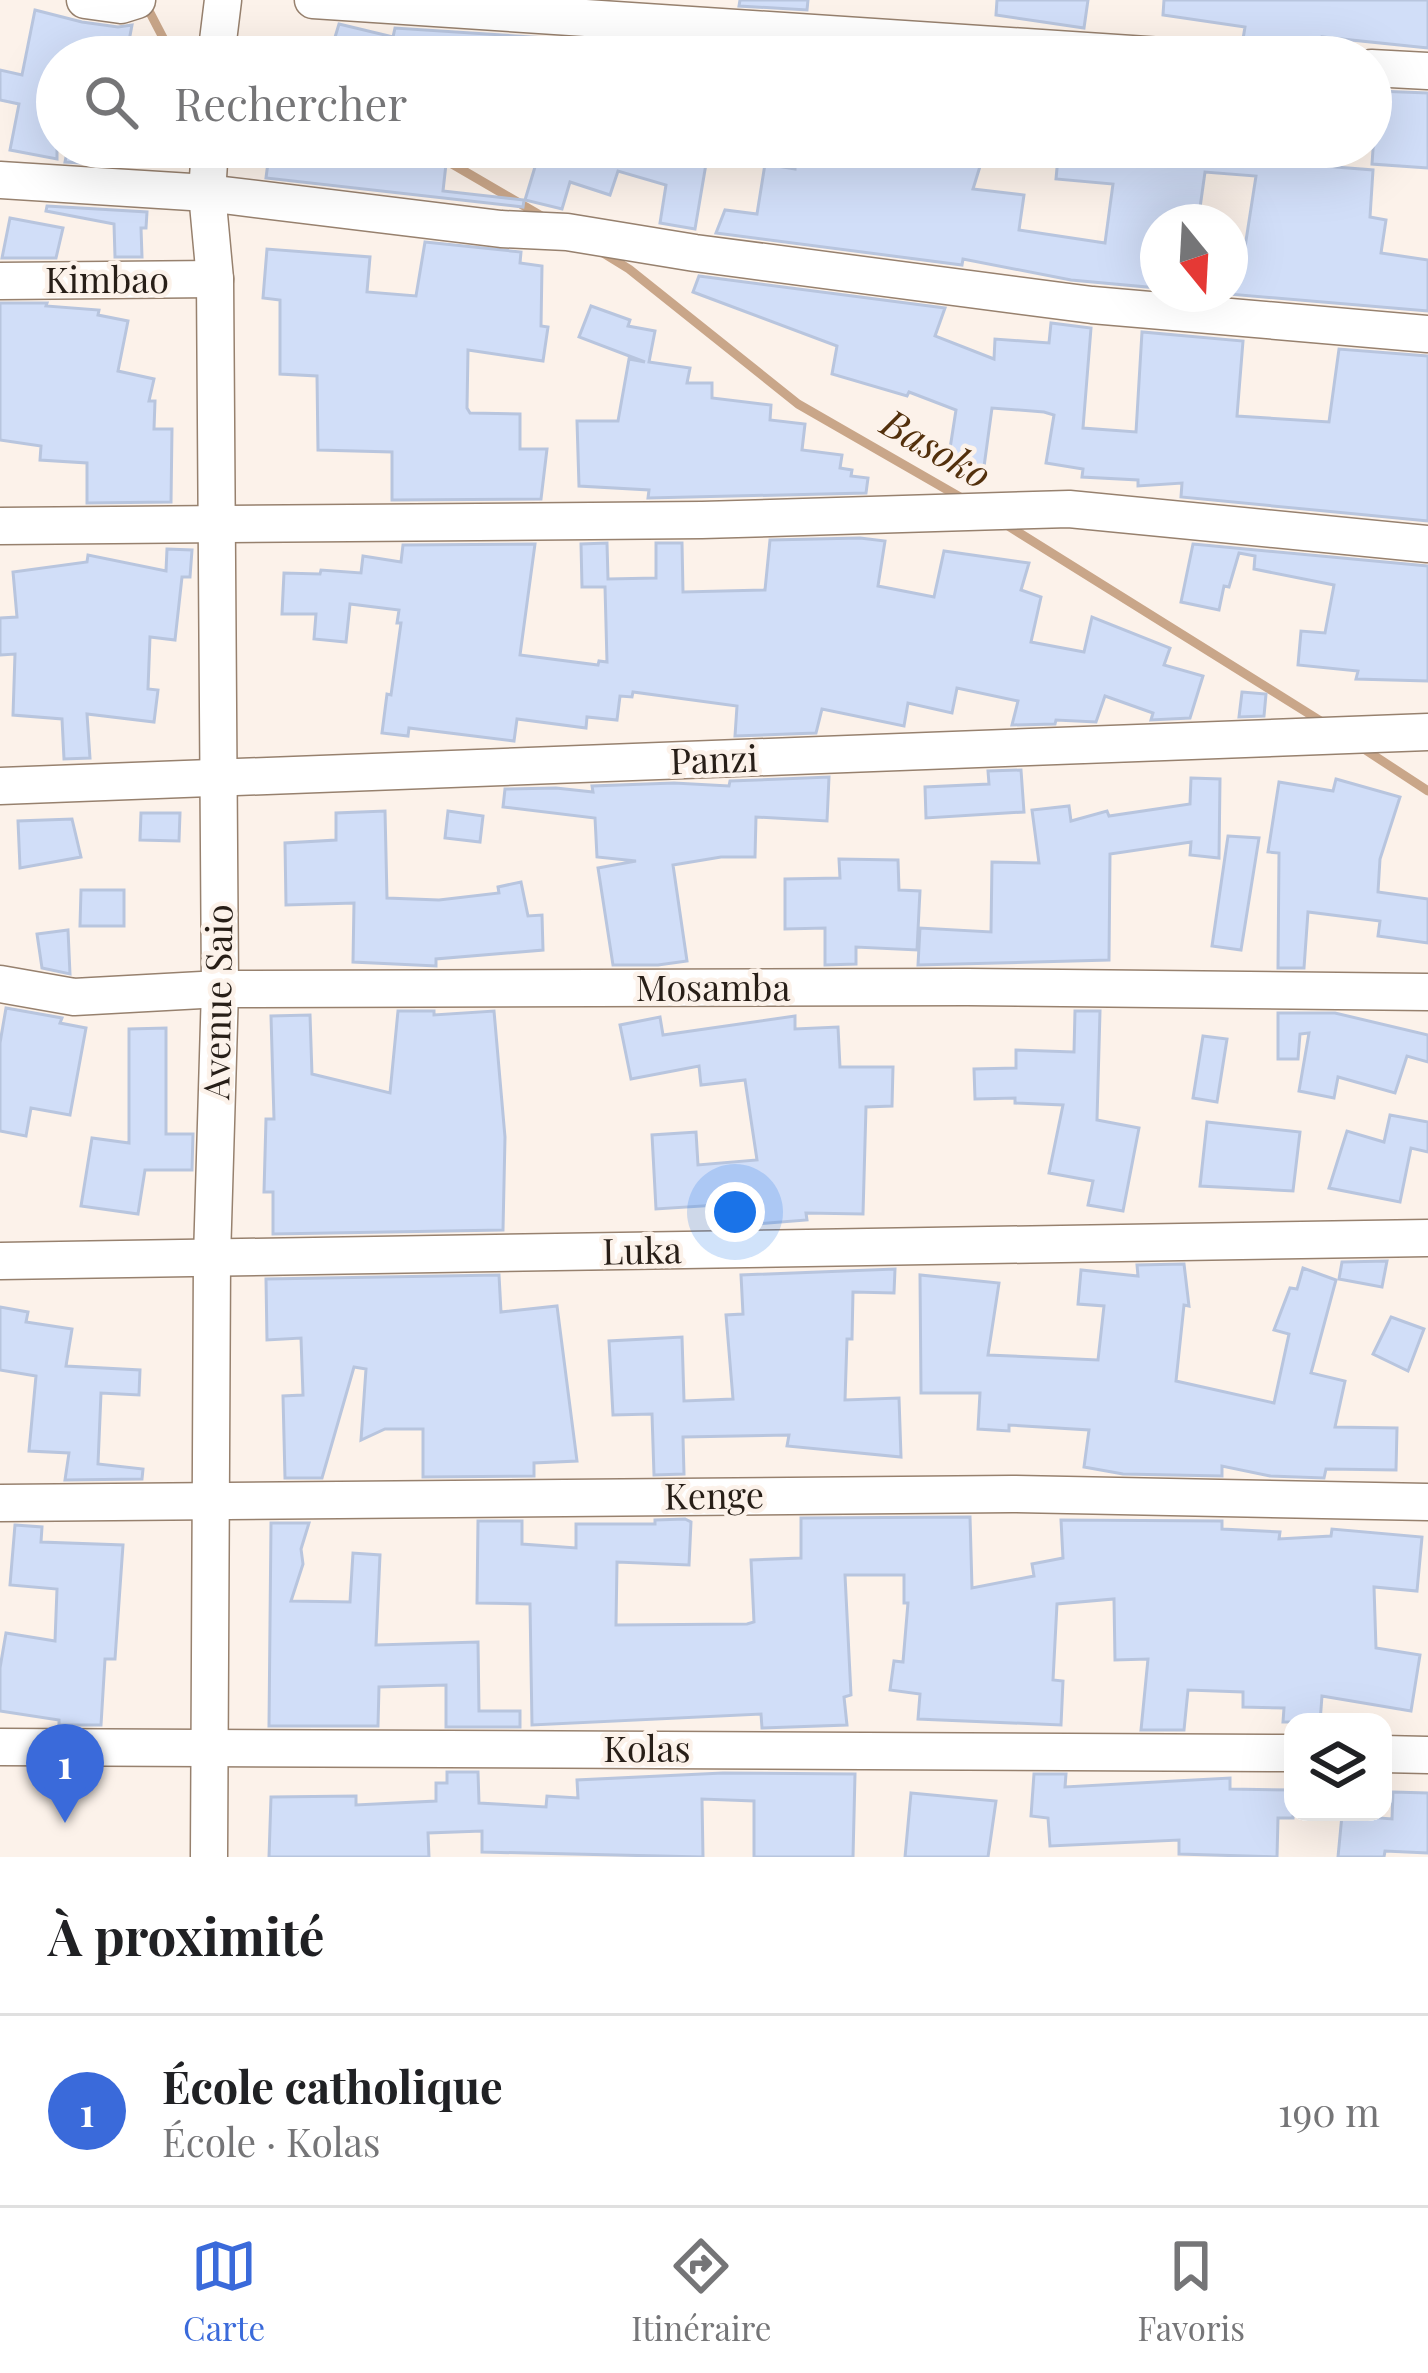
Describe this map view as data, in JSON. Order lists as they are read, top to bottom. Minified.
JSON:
{"streets":{"street":["Kimbao","Panzi","Mosamba","Avenue Saio","Luka","Kenge","Kolas"]},"crossings":[["Kimbao","Avenue Saio"],["Panzi","Avenue Saio"],["Mosamba","Avenue Saio"],["Avenue Saio","Luka"],["Avenue Saio","Kenge"],["Avenue Saio","Kolas"]],"water":["Basoko"],"north":"bottom","page":{"search":"Rechercher","pins":"1","heading":"À proximité","list":[{"mark":"1","name":"École catholique","note":"École · Kolas","value":"190 m"}],"nav":["Carte","Itinéraire","Favoris"]}}
